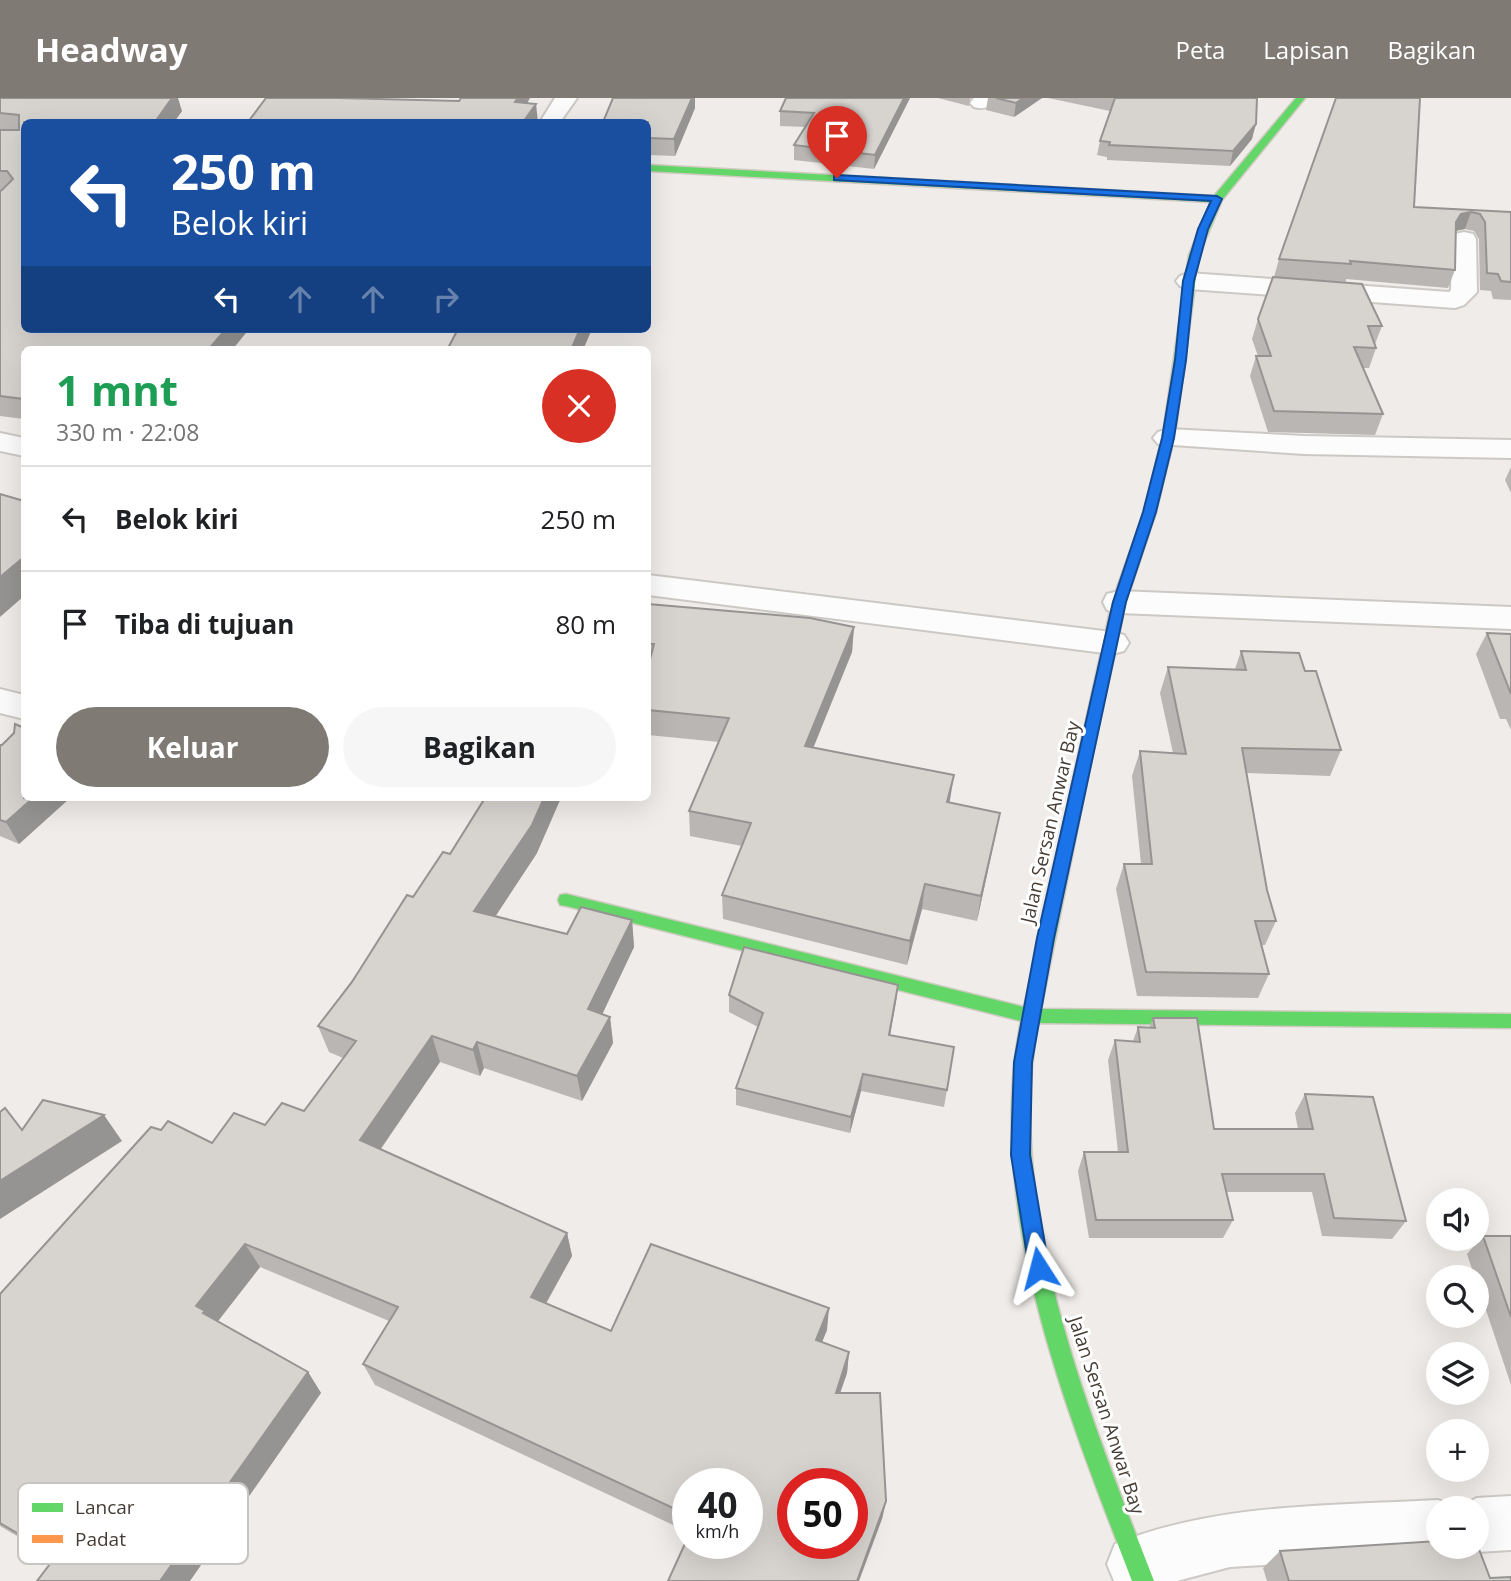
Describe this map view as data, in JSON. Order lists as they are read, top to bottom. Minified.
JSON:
{"streets":{"main road":["Jalan Sersan Anwar Bay"]},"legend":["Lancar","Padat"],"page":{"header":"Headway","nav":["Peta","Lapisan","Bagikan"],"turn":["250 m","Belok kiri"],"heading":["1 mnt","330 m · 22:08"],"list":[{"name":"Belok kiri","value":"250 m"},{"name":"Tiba di tujuan","value":"80 m"}],"buttons":["Keluar","Bagikan"],"map_buttons":["+","−"],"speed":"40 km/h","limit":"50"}}
